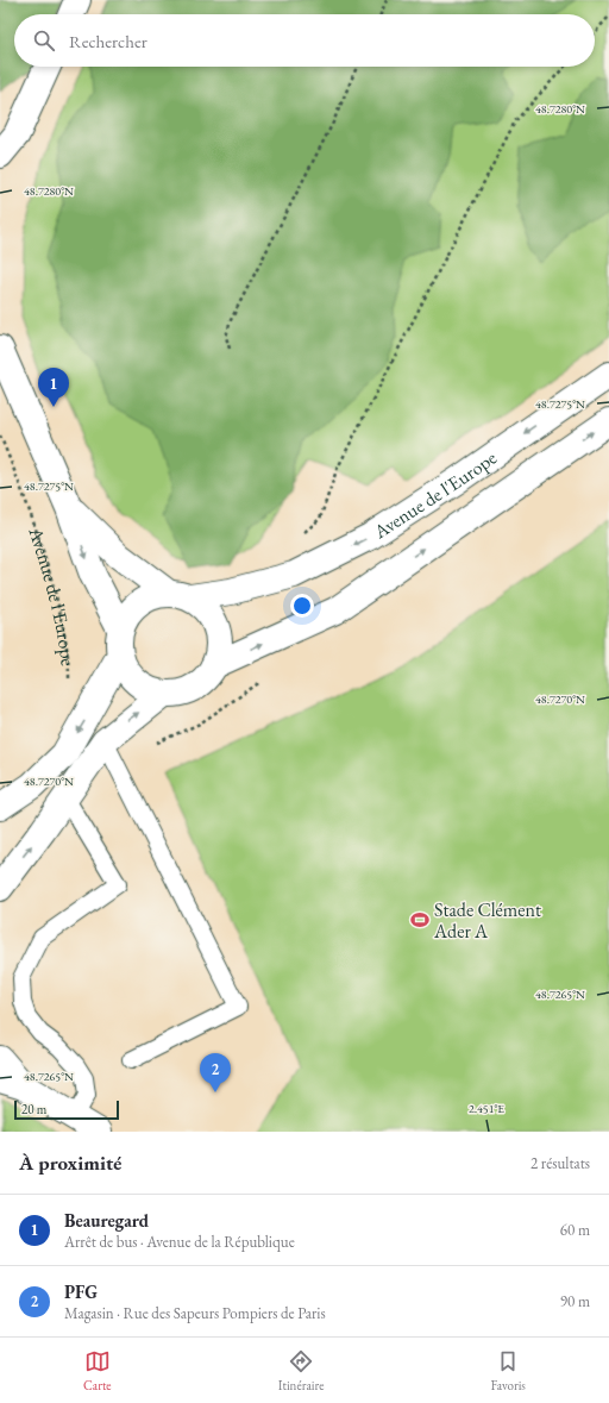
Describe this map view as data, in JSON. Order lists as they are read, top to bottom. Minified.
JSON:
{"streets":{"main road":["Avenue de l'Europe"]},"places":{"sports":["Stade Clément Ader A"]},"scale_bar":"20 m","page":{"search":"Rechercher","pins":["1","2"],"scale":"20 m","heading":["À proximité","2 résultats"],"list":[{"mark":"1","name":"Beauregard","note":"Arrêt de bus · Avenue de la République","value":"60 m"},{"mark":"2","name":"PFG","note":"Magasin · Rue des Sapeurs Pompiers de Paris","value":"90 m"}],"nav":["Carte","Itinéraire","Favoris"]},"coordinates":["48.7280°N","48.7275°N","48.7270°N","48.7265°N","2.451°E"]}
